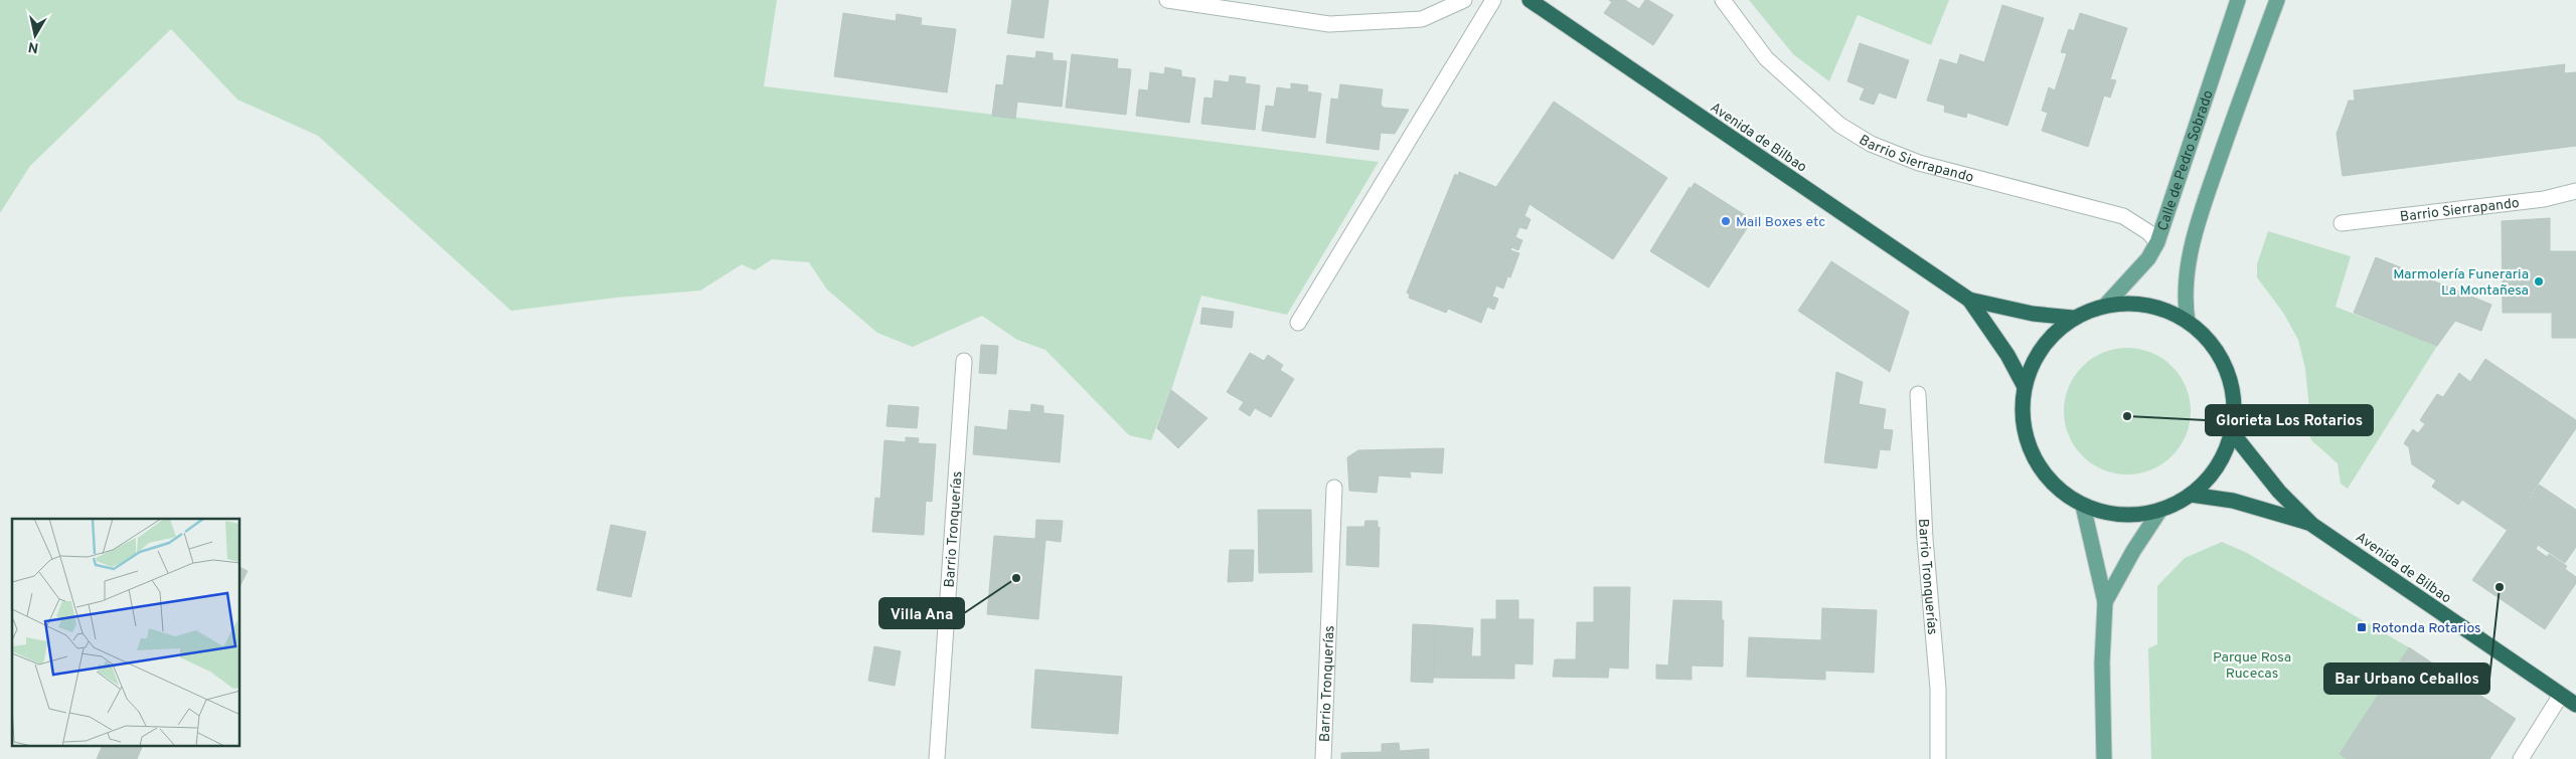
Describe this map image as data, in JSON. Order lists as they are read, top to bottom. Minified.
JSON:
{"streets":{"highway":["Avenida de Bilbao"],"main road":["Calle de Pedro Sobrado"],"street":["Barrio Sierrapando","Barrio Tronquerías"]},"crossings":[["Barrio Sierrapando","Calle de Pedro Sobrado"]],"parks":["Parque Rosa Rucecas"],"places":{"other":["Mail Boxes etc","Marmolería Funeraria La Montañesa","Glorieta Los Rotarios","Villa Ana","Bar Urbano Ceballos"],"transit":["Rotonda Rotarios"]},"north":"bottom"}
